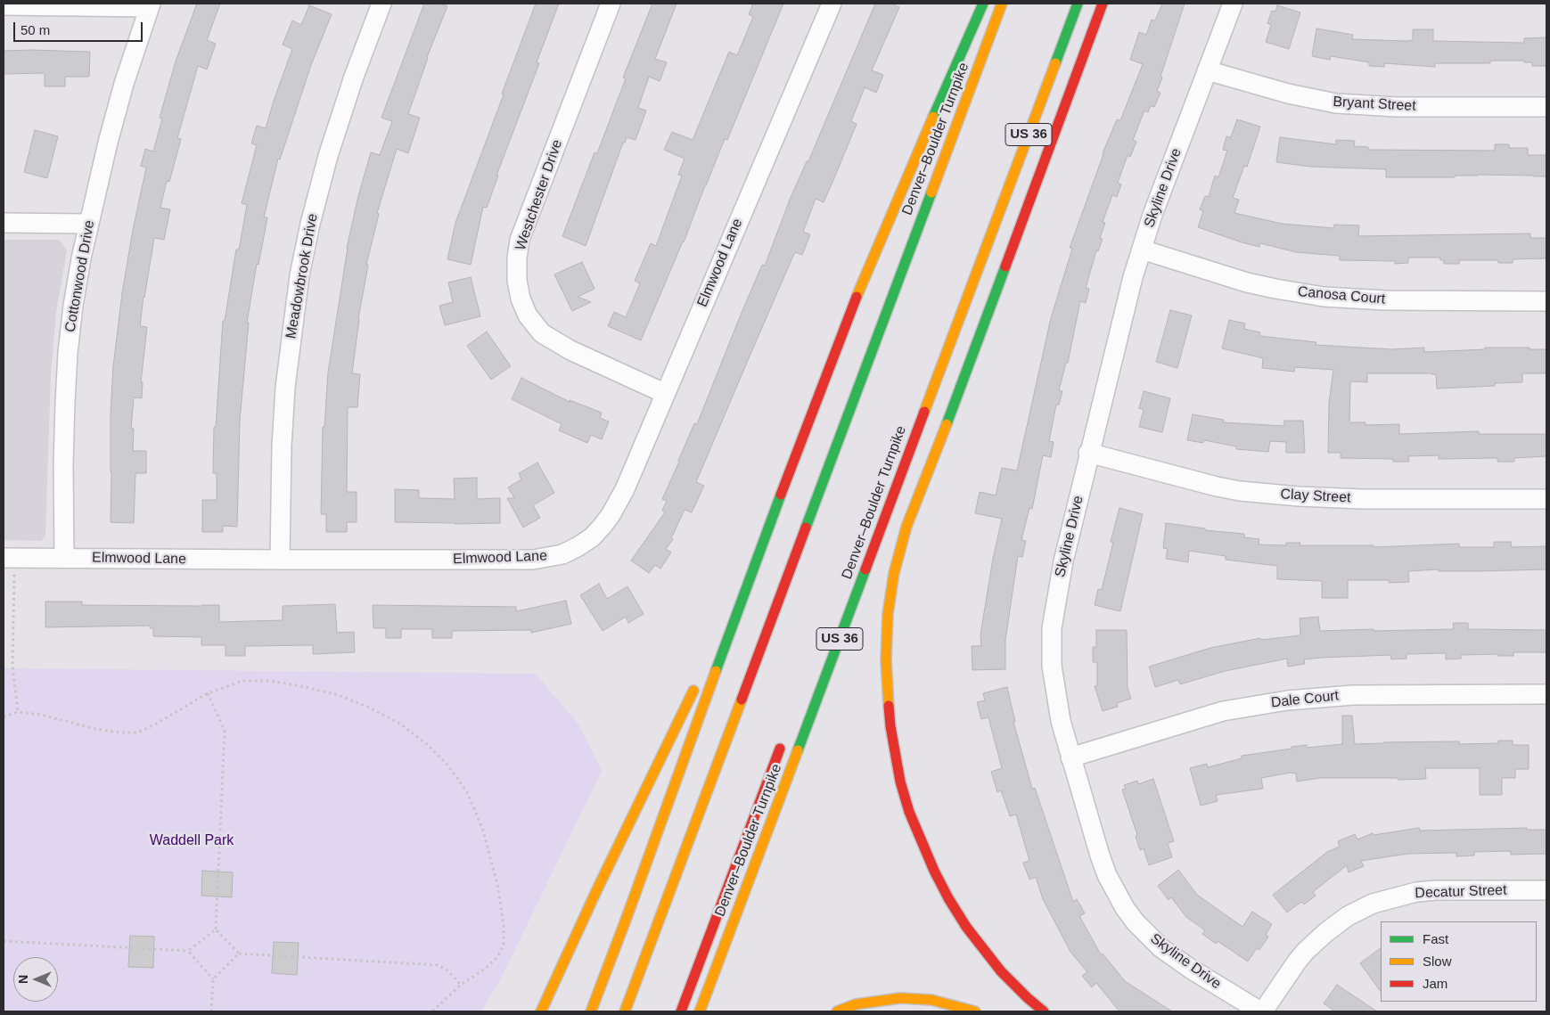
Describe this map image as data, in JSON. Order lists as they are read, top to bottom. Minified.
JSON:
{"streets":{"highway":["US 36","Denver–Boulder Turnpike"],"street":["Bryant Street","Skyline Drive","Westchester Drive","Elmwood Lane","Cottonwood Drive","Meadowbrook Drive","Canosa Court","Clay Street","Dale Court","Decatur Street"]},"crossings":[["Bryant Street","Skyline Drive"],["Skyline Drive","Canosa Court"],["Skyline Drive","Clay Street"],["Skyline Drive","Dale Court"],["Skyline Drive","Decatur Street"],["Westchester Drive","Elmwood Lane"],["Elmwood Lane","Cottonwood Drive"],["Elmwood Lane","Meadowbrook Drive"]],"parks":["Waddell Park"],"legend":["Fast","Slow","Jam"],"scale_bar":"50 m","north":"left"}
